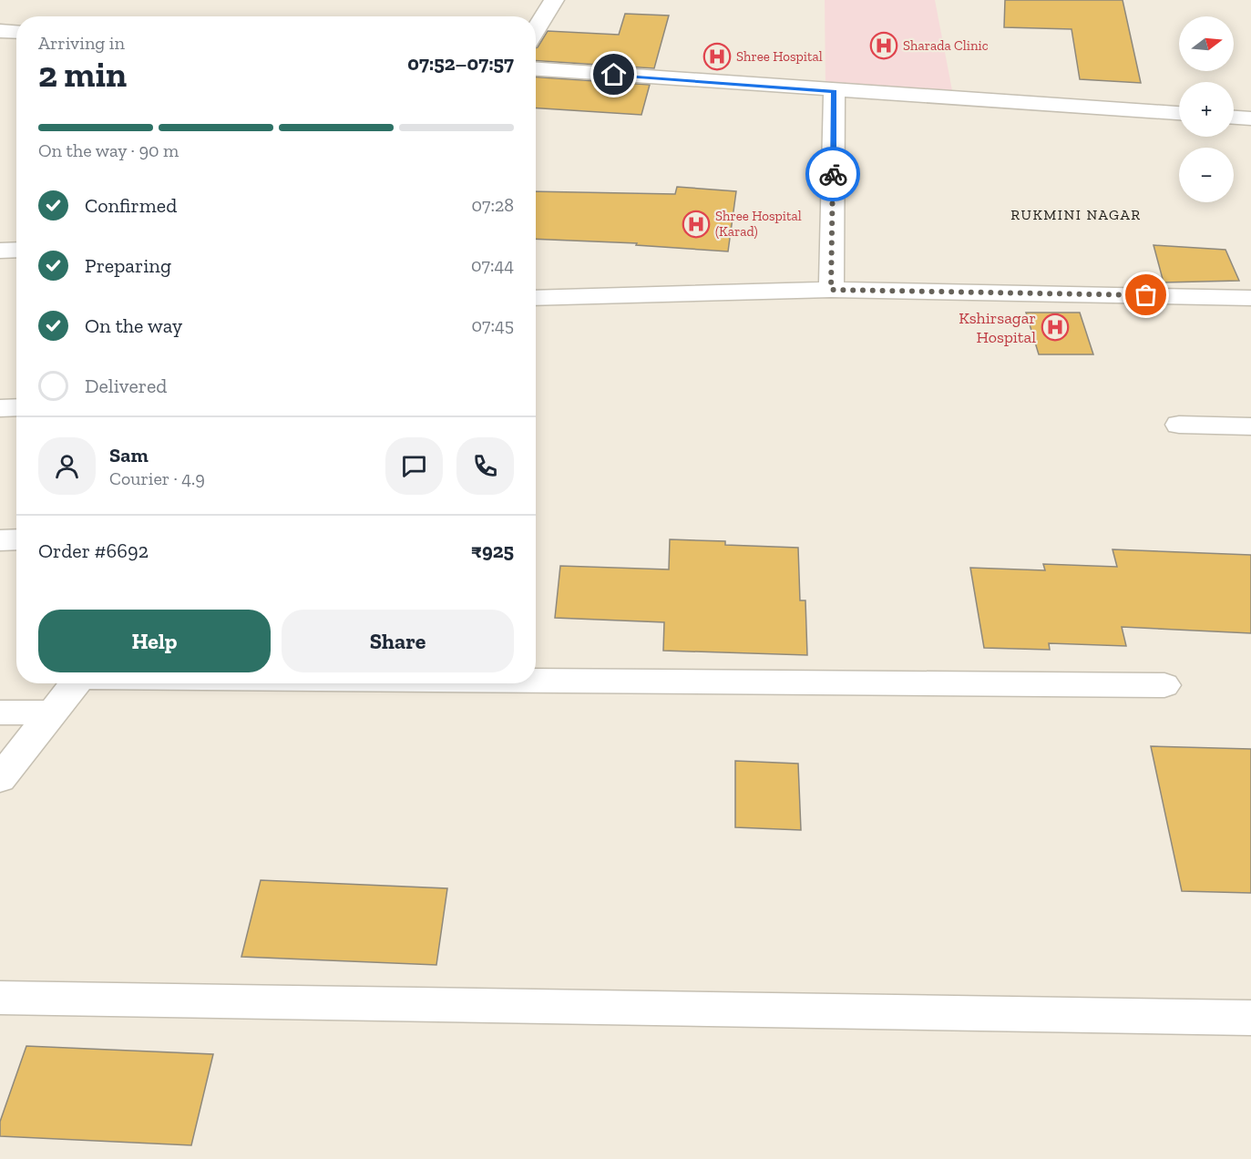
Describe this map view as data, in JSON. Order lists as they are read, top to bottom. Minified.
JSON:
{"districts":["RUKMINI NAGAR"],"places":{"hospital":["Sharada Clinic","Shree Hospital","Shree Hospital (Karad)","Kshirsagar Hospital"]},"north":"right","page":{"map_buttons":["+","−"],"heading":["2 min","Arriving in","07:52–07:57"],"panel":["Sam","Courier · 4.9","Order #6692","₹925"],"bar":"On the way · 90 m","list":[["Confirmed","07:28"],["Preparing","07:44"],["On the way","07:45"],"Delivered"],"buttons":["Help","Share"]}}
